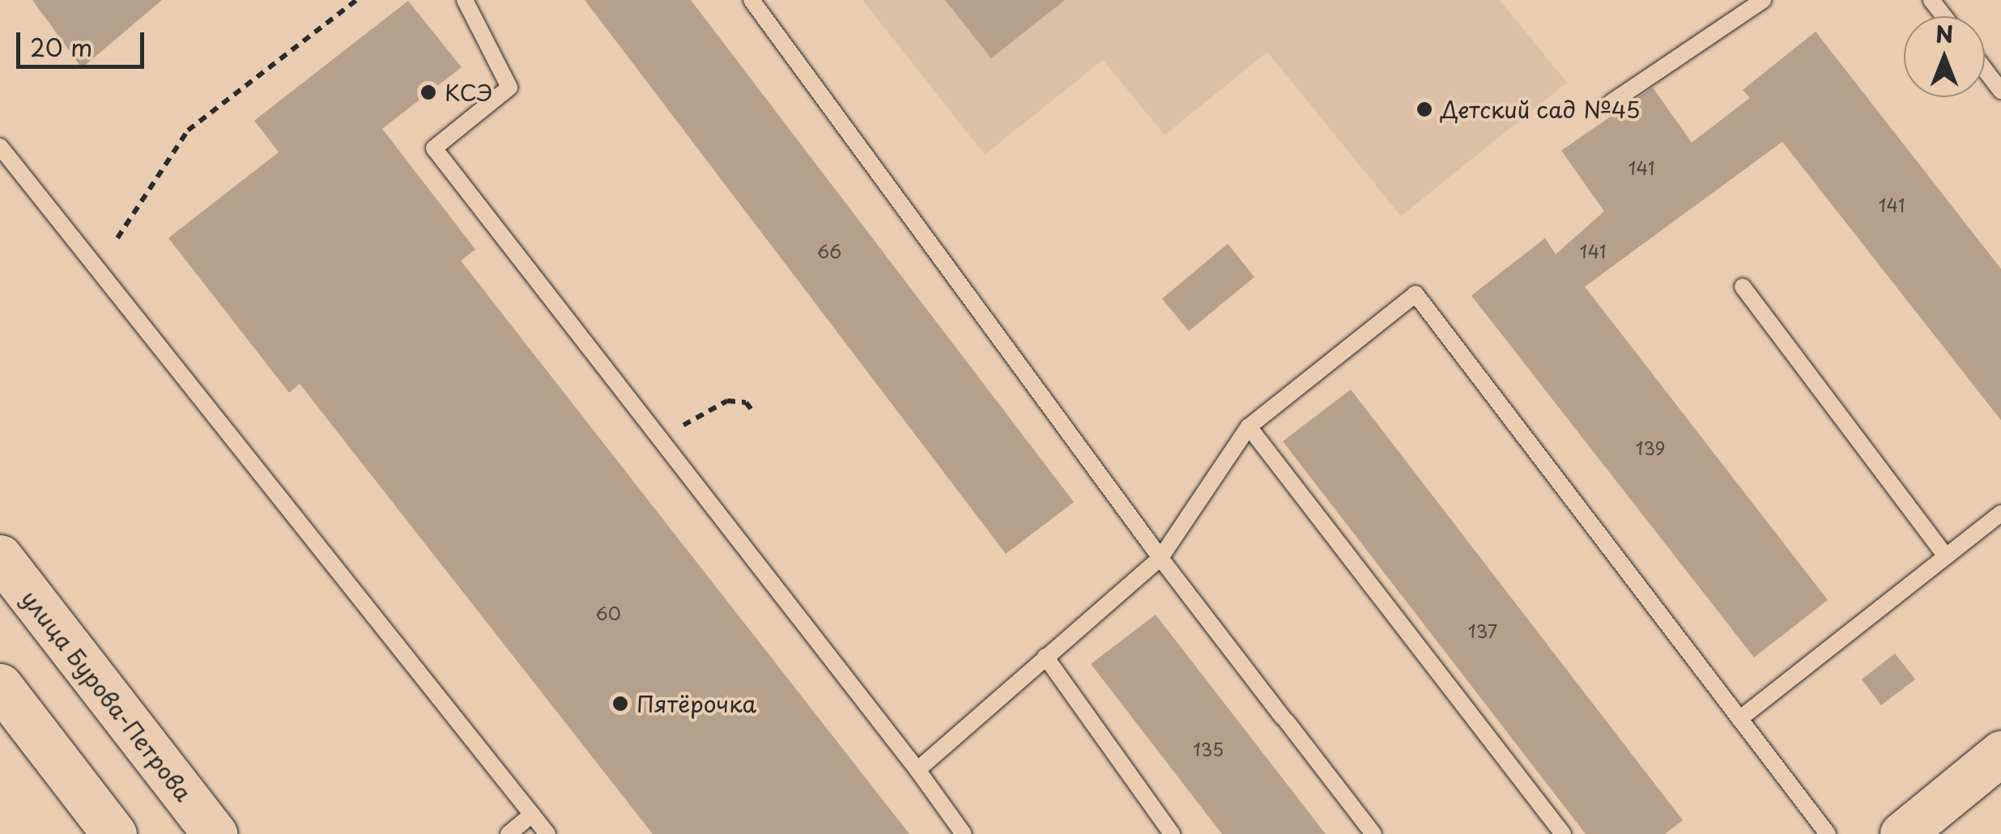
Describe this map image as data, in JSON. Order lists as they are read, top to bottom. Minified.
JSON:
{"streets":{"main road":["улица Бурова-Петрова"]},"places":["КСЭ","Детский сад №45","Пятёрочка"],"house_numbers":["141","141","66","141","139","60","137","135"],"scale_bar":"20 m","north":"top"}
